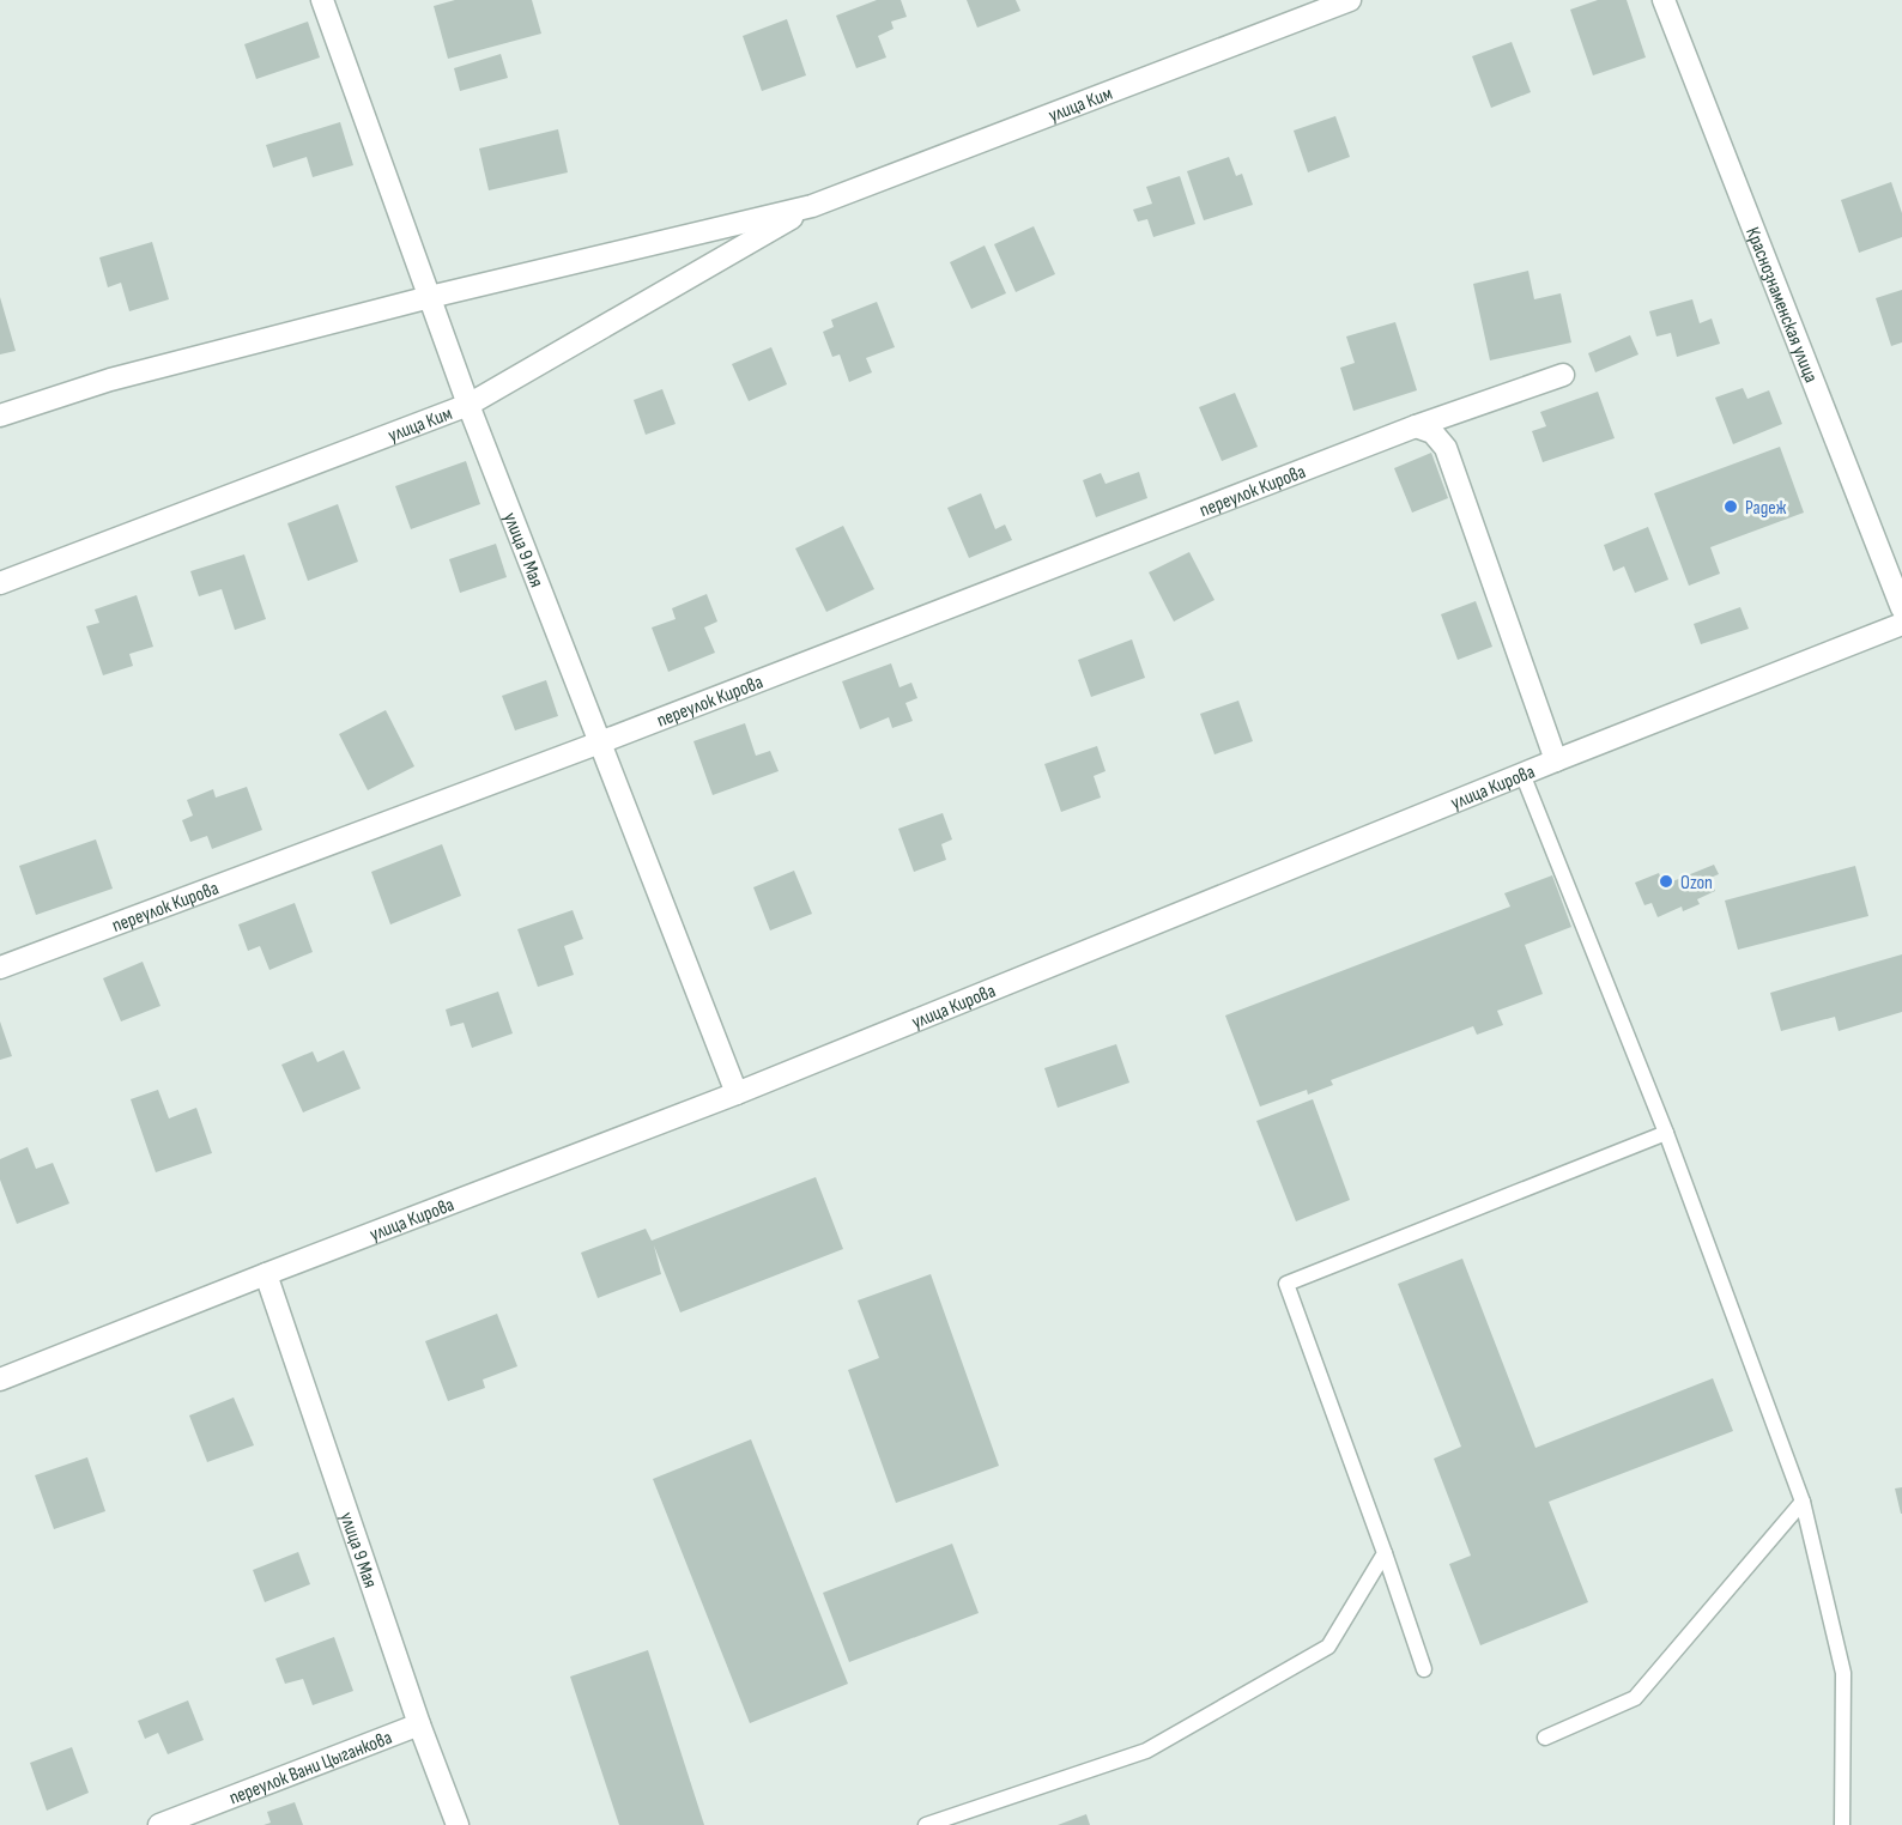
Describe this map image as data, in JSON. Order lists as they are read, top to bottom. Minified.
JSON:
{"streets":{"street":["улица Ким","Краснознаменская улица","переулок Кирова","улица 9 Мая","улица Кирова","переулок Вани Цыганкова"]},"crossings":[["улица Ким","улица 9 Мая"],["переулок Кирова","улица 9 Мая"],["улица 9 Мая","улица Кирова"],["улица 9 Мая","переулок Вани Цыганкова"]],"places":["Радеж","Ozon"]}
